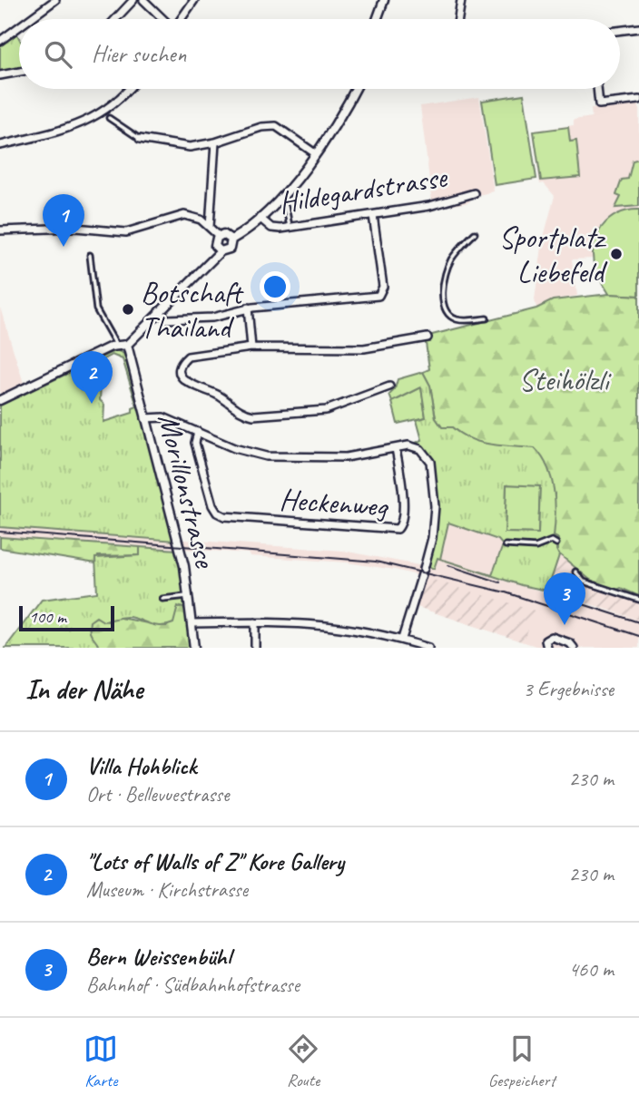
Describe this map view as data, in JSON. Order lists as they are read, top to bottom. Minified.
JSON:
{"streets":{"street":["Hildegardstrasse","Morillonstrasse","Heckenweg"]},"crossings":[["Morillonstrasse","Heckenweg"]],"parks":["Steihölzli"],"places":["Sportplatz Liebefeld","Botschaft Thailand"],"scale_bar":"100 m","page":{"search":"Hier suchen","pins":["1","2","3"],"scale":"100 m","heading":["In der Nähe","3 Ergebnisse"],"list":[{"mark":"1","name":"Villa Hohblick","note":"Ort · Bellevuestrasse","value":"230 m"},{"mark":"2","name":"\"Lots of Walls of Z\" Kore Gallery","note":"Museum · Kirchstrasse","value":"230 m"},{"mark":"3","name":"Bern Weissenbühl","note":"Bahnhof · Südbahnhofstrasse","value":"460 m"}],"nav":["Karte","Route","Gespeichert"]}}
